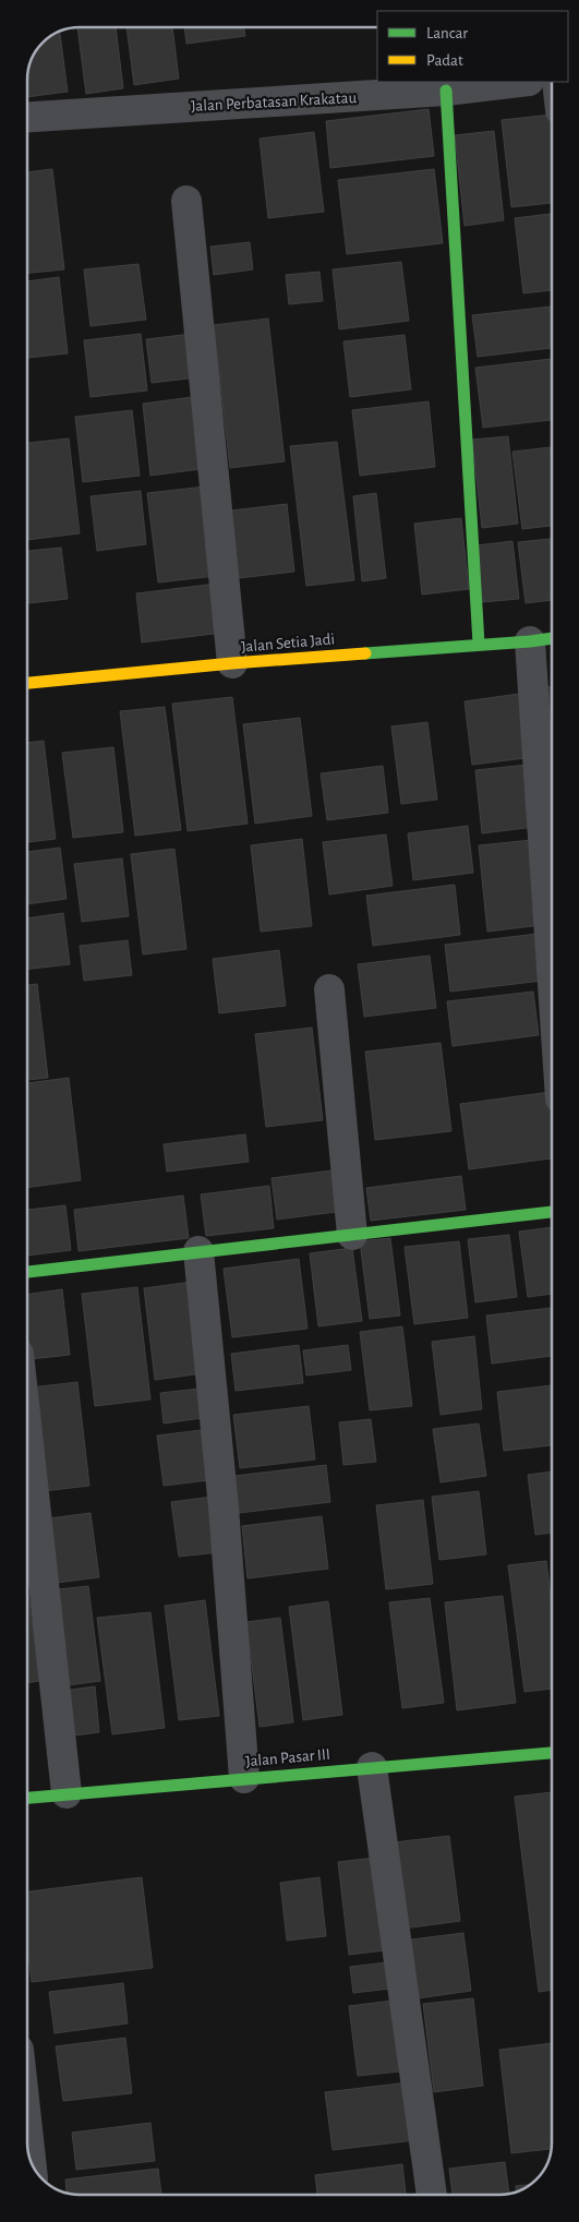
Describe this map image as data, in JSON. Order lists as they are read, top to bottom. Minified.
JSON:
{"streets":{"street":["Jalan Perbatasan Krakatau","Jalan Setia Jadi","Jalan Pasar III"]},"legend":["Lancar","Padat"]}
